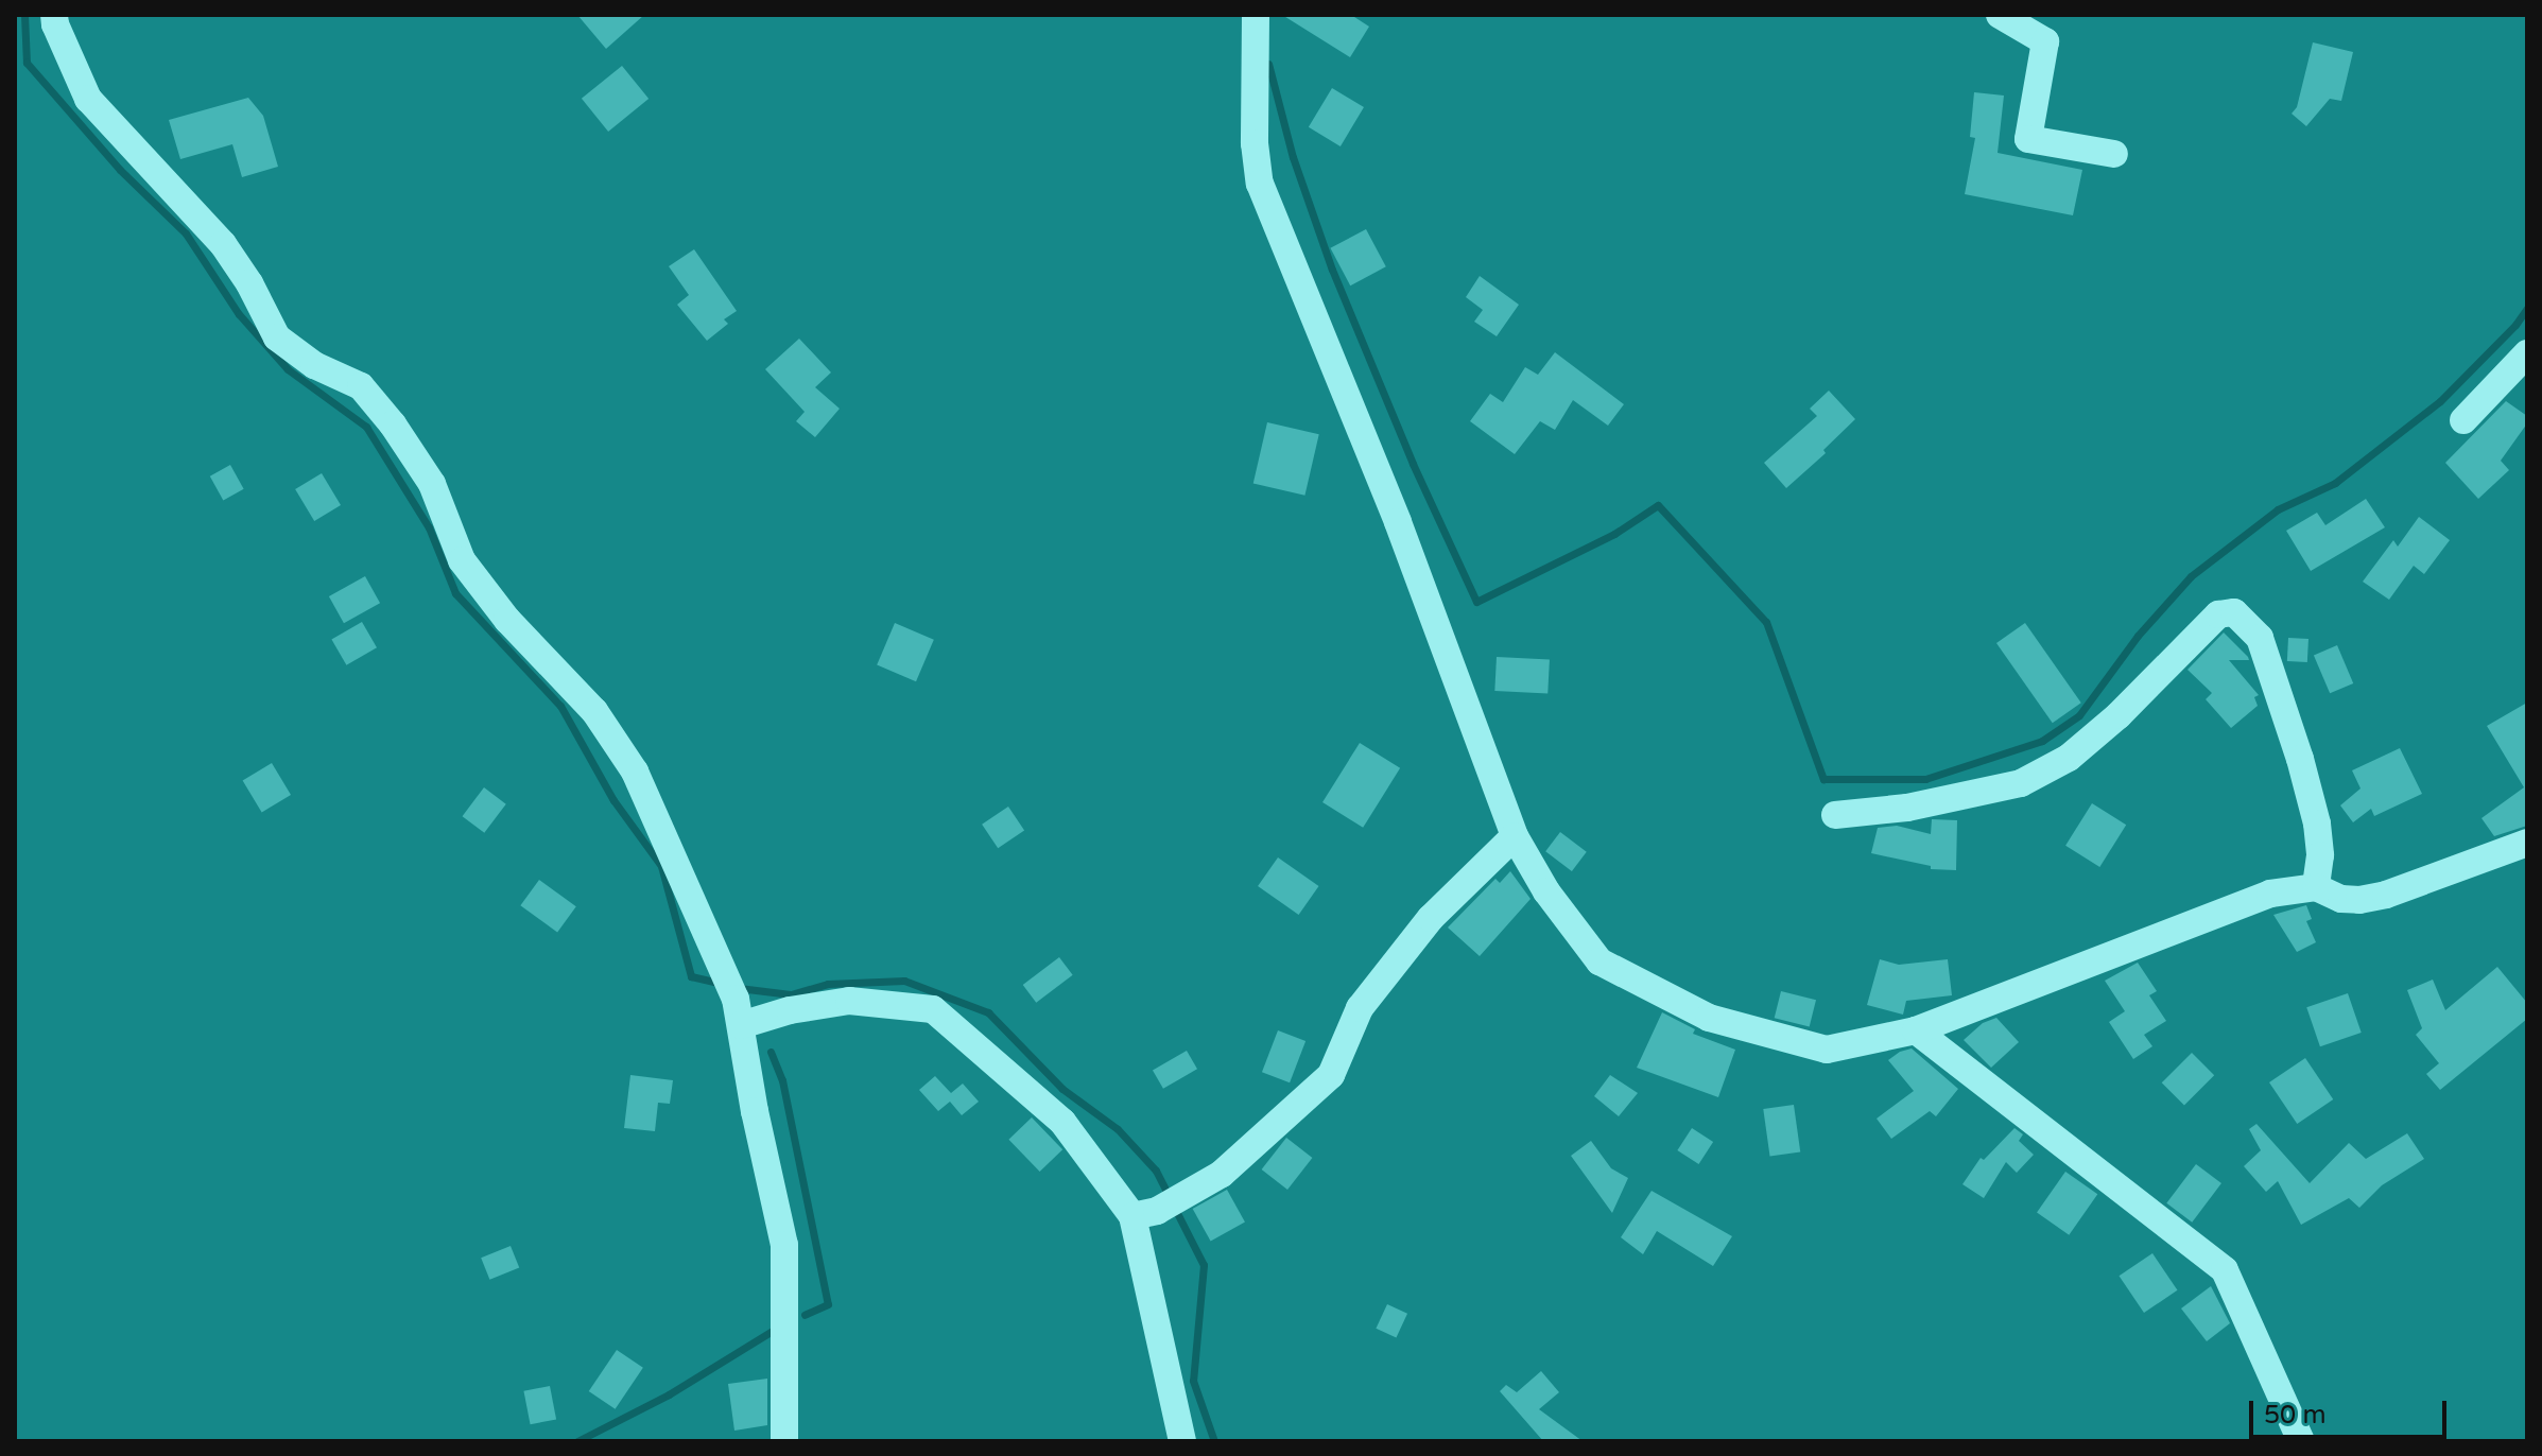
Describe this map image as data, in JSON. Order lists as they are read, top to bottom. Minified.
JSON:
{"scale_bar":"50 m"}
